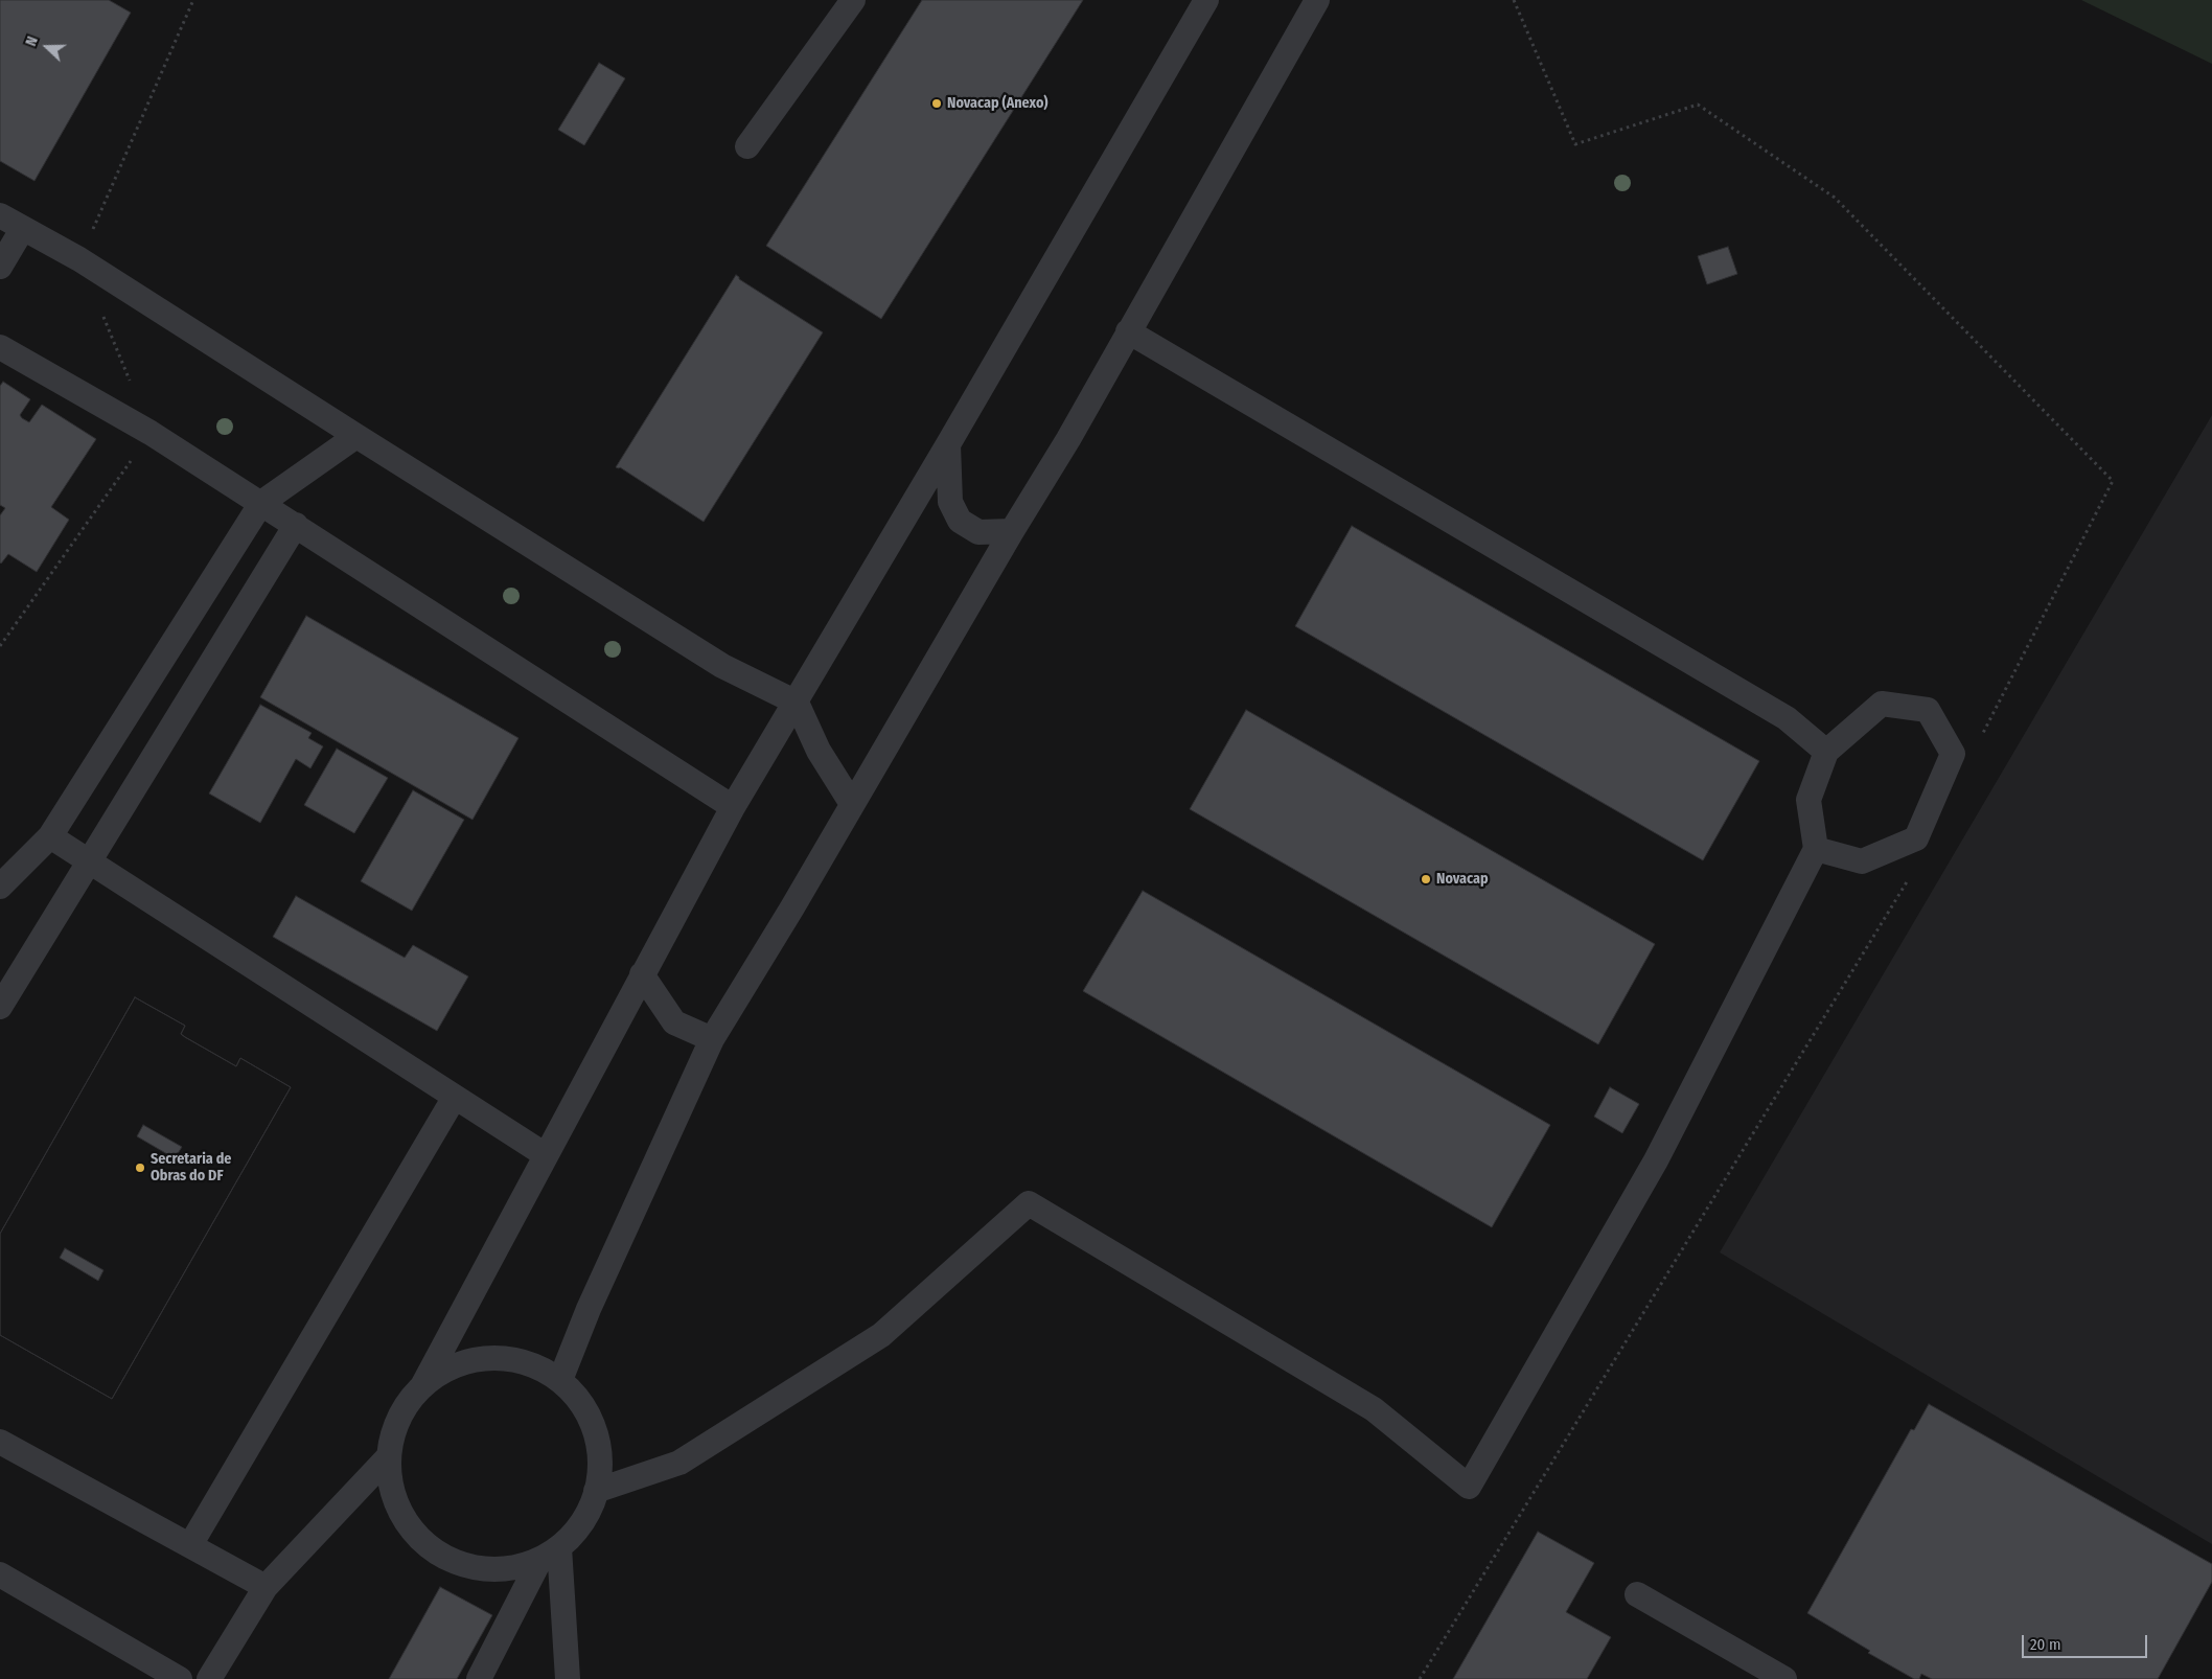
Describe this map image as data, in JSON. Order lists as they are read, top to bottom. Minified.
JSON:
{"places":["Novacap (Anexo)","Novacap","Secretaria de Obras do DF"],"scale_bar":"20 m","north":"left"}
